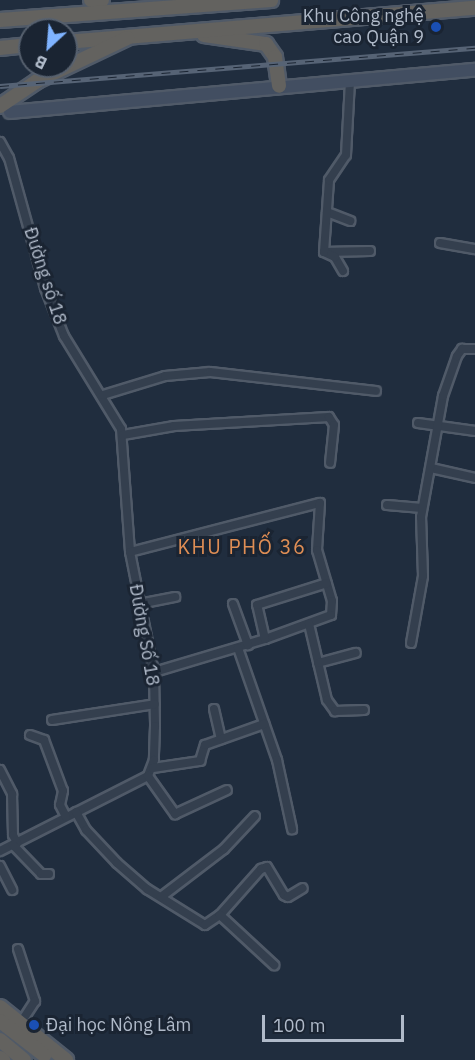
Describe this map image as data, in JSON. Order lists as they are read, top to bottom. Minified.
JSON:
{"streets":{"street":["Đường số 18","Đường Số 18"]},"crossings":[["Đường số 18","Đường Số 18"]],"districts":["KHU PHỐ 36"],"places":["Khu Công nghệ cao Quận 9","Đại học Nông Lâm"],"scale_bar":"100 m","north":"bottom left"}
